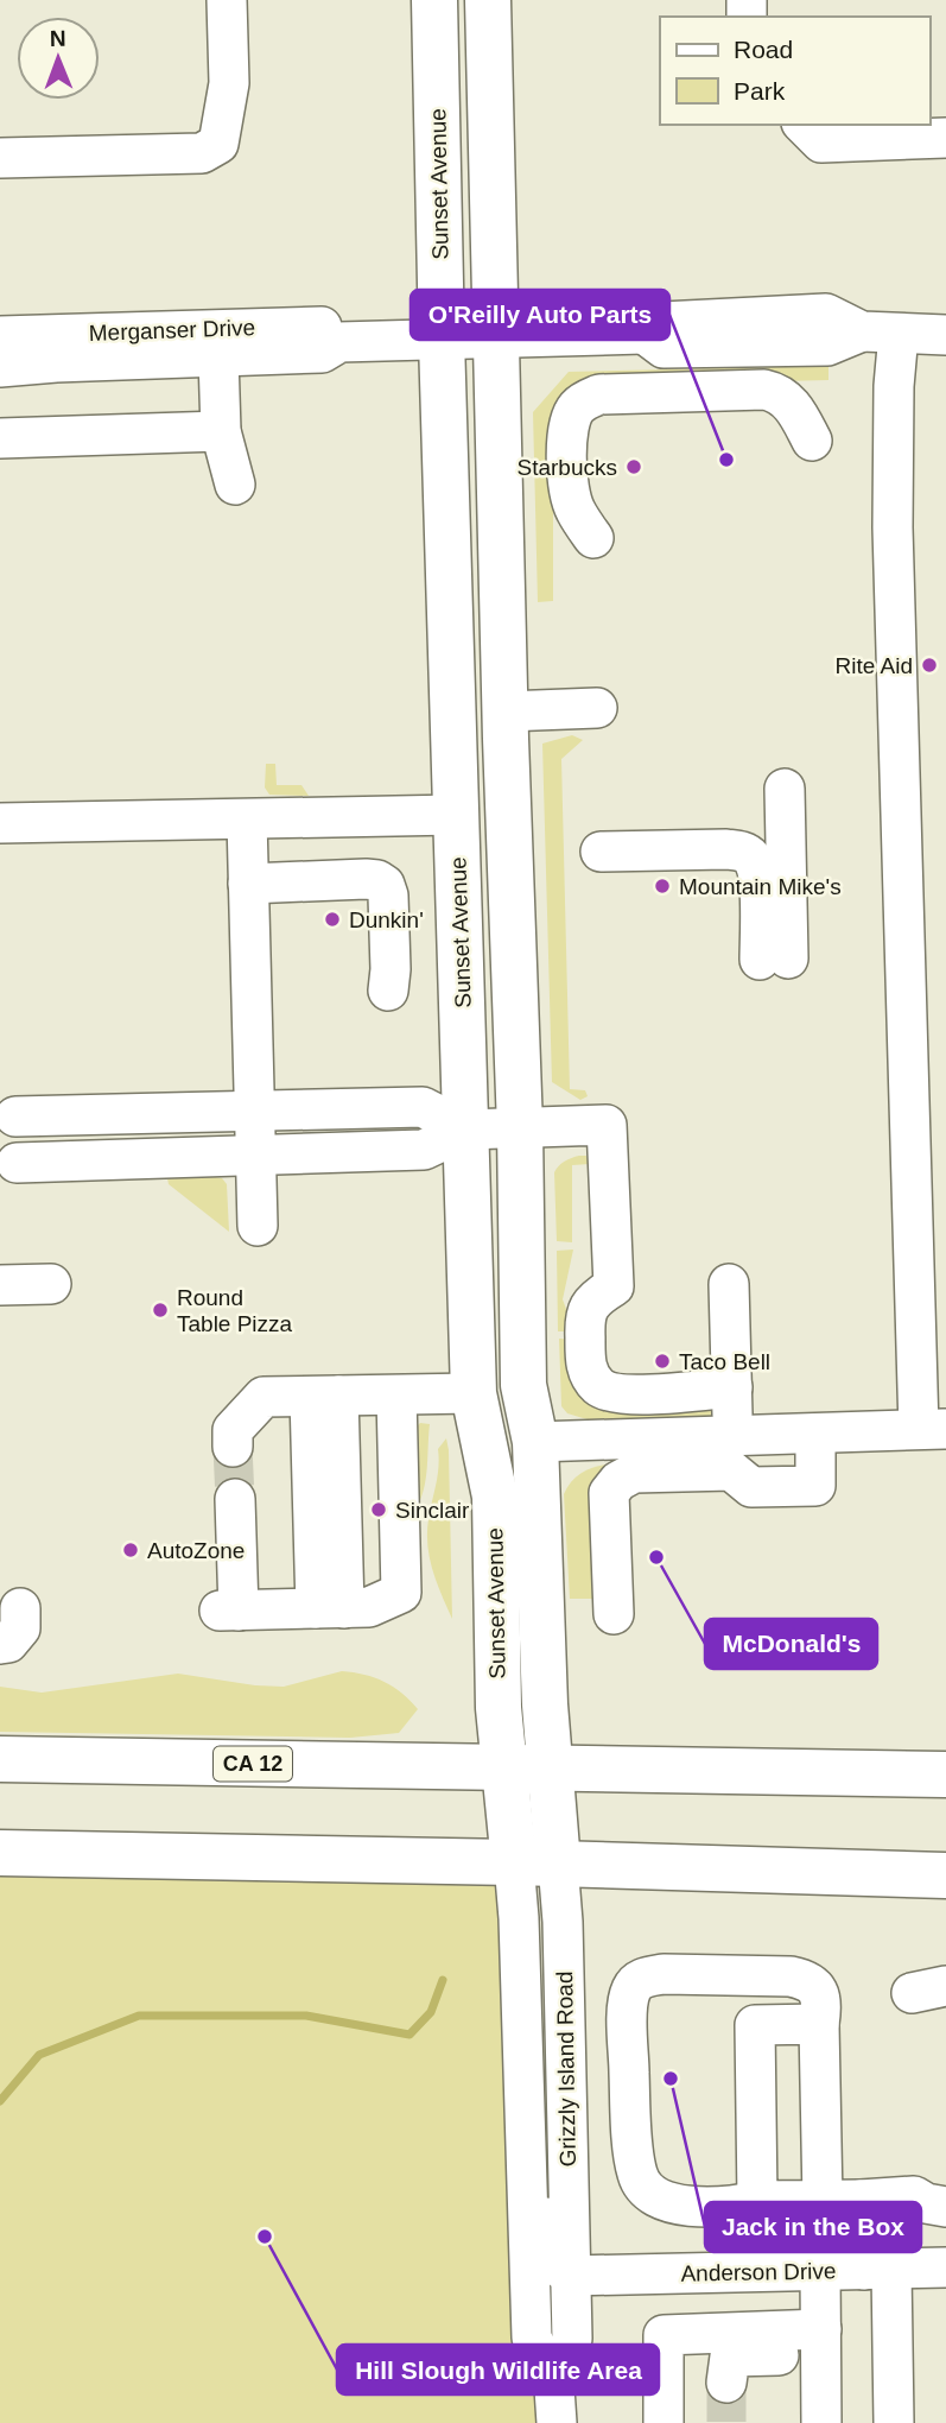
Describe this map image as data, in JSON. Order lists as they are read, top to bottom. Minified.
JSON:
{"streets":{"main road":["Sunset Avenue","CA 12"],"street":["Merganser Drive","Grizzly Island Road","Anderson Drive"]},"crossings":[["Sunset Avenue","Merganser Drive"],["Sunset Avenue","CA 12"],["Sunset Avenue","Grizzly Island Road"],["Grizzly Island Road","Anderson Drive"]],"places":["O'Reilly Auto Parts","Starbucks","Rite Aid","Mountain Mike's","Dunkin'","Round Table Pizza","Taco Bell","Sinclair","AutoZone","McDonald's","Jack in the Box","Hill Slough Wildlife Area"],"legend":["Road","Park"],"north":"top"}
